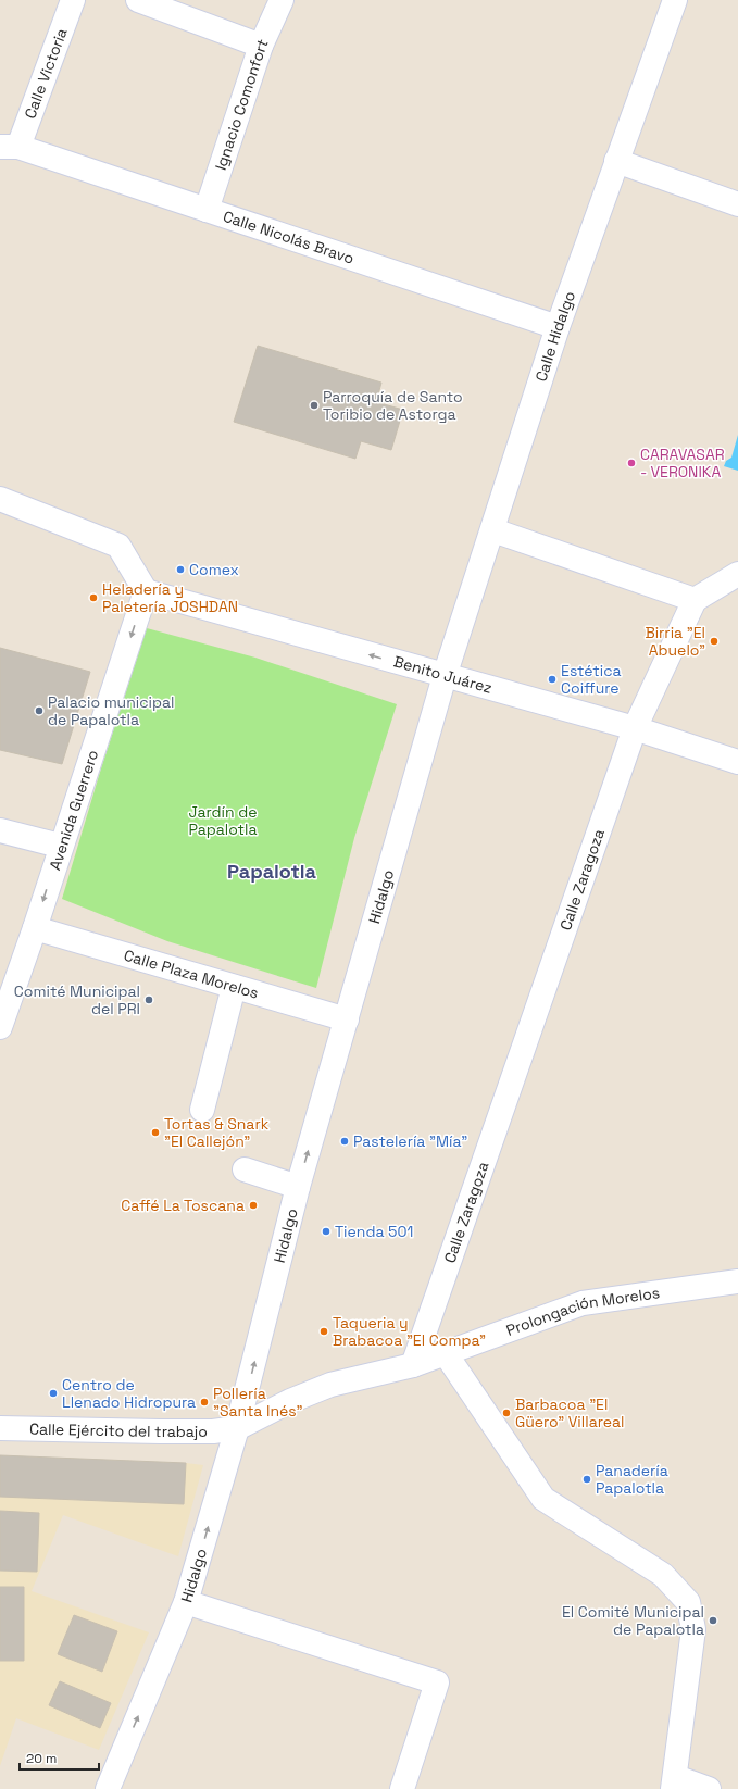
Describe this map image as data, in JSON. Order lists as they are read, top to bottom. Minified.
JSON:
{"streets":{"street":["Calle Victoria","Ignacio Comonfort","Calle Nicolás Bravo","Calle Hidalgo","Benito Juárez","Avenida Guerrero","Calle Zaragoza","Hidalgo","Calle Plaza Morelos","Prolongación Morelos","Calle Ejército del trabajo"]},"crossings":[["Calle Victoria","Calle Nicolás Bravo"],["Ignacio Comonfort","Calle Nicolás Bravo"],["Calle Nicolás Bravo","Calle Hidalgo"],["Calle Hidalgo","Benito Juárez"],["Calle Hidalgo","Hidalgo"],["Benito Juárez","Avenida Guerrero"],["Benito Juárez","Calle Zaragoza"],["Benito Juárez","Hidalgo"],["Avenida Guerrero","Calle Plaza Morelos"],["Calle Zaragoza","Prolongación Morelos"],["Hidalgo","Calle Plaza Morelos"],["Hidalgo","Prolongación Morelos"],["Hidalgo","Calle Ejército del trabajo"],["Prolongación Morelos","Calle Ejército del trabajo"]],"one_way":["Benito Juárez","Avenida Guerrero","Hidalgo"],"districts":["Papalotla"],"parks":["Jardín de Papalotla"],"places":["Parroquía de Santo Toribio de Astorga","CARAVASAR - VERONIKA","Comex","Heladería y Paletería JOSHDAN","Birria \"El Abuelo\"","Estética Coiffure","Palacio municipal de Papalotla","Comité Municipal del PRI","Tortas & Snark \"El Callejón\"","Pastelería \"Mía\"","Caffé La Toscana","Tienda 501","Taqueria y Brabacoa \"El Compa\"","Centro de Llenado Hidropura","Pollería \"Santa Inés\"","Barbacoa \"El Güero\" Villareal","Panadería Papalotla","El Comité Municipal de Papalotla"],"scale_bar":"20 m"}
